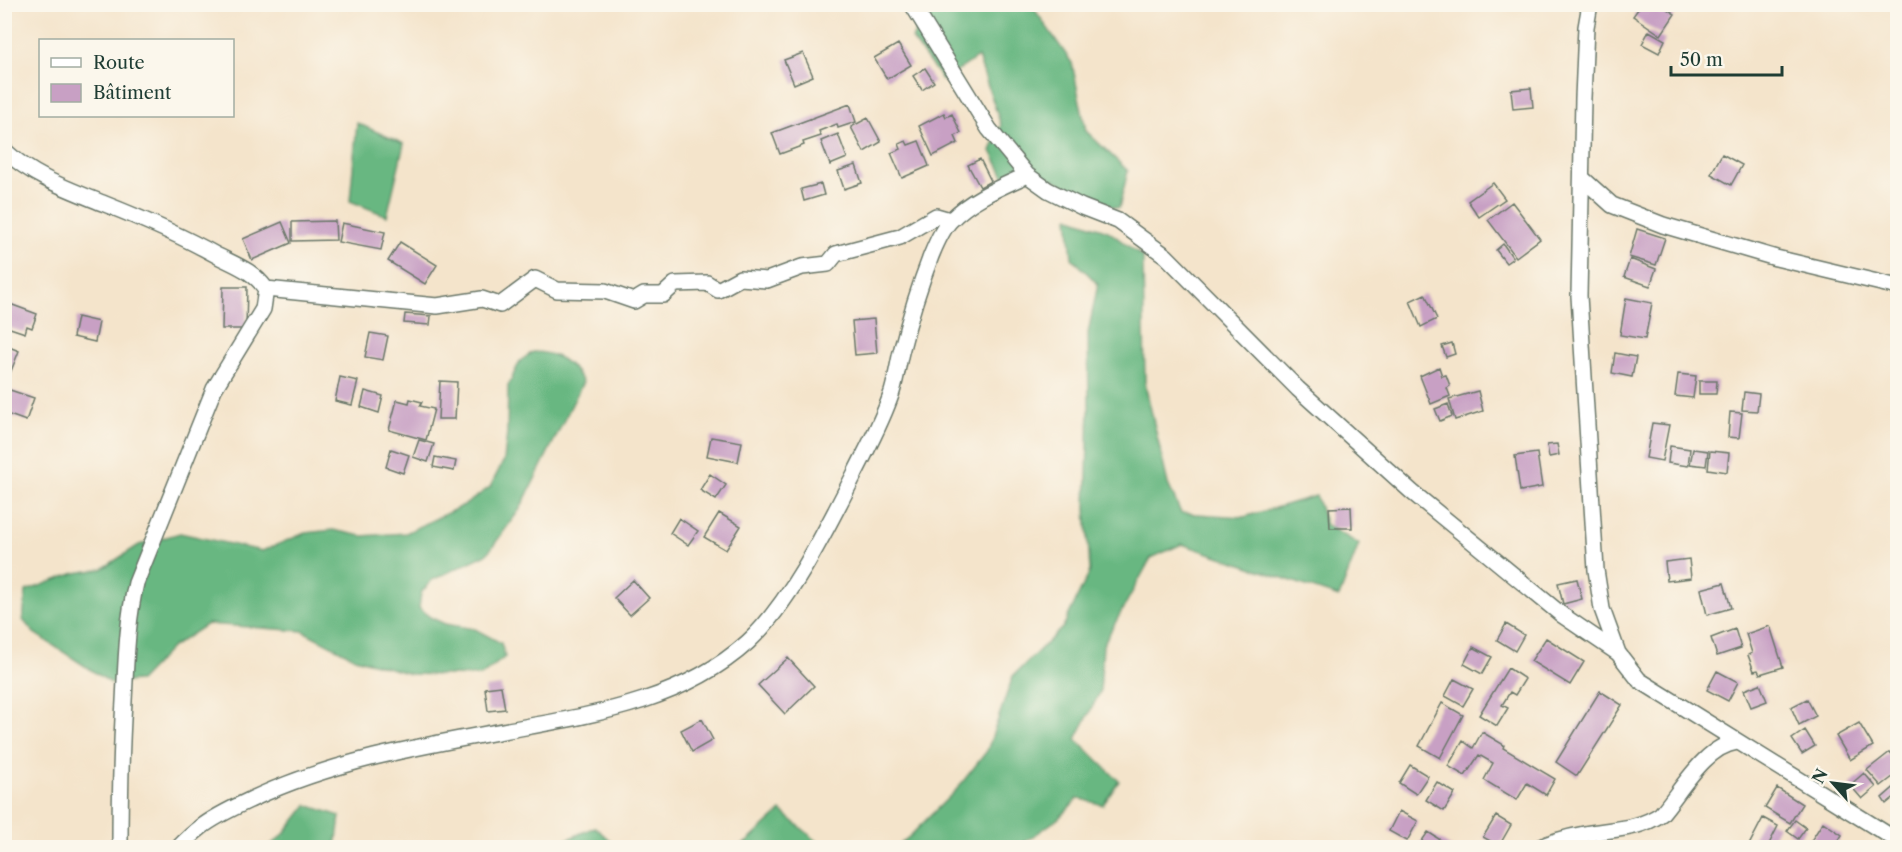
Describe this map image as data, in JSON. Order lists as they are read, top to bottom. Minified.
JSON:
{"legend":["Route","Bâtiment"],"scale_bar":"50 m","north":"top left"}
